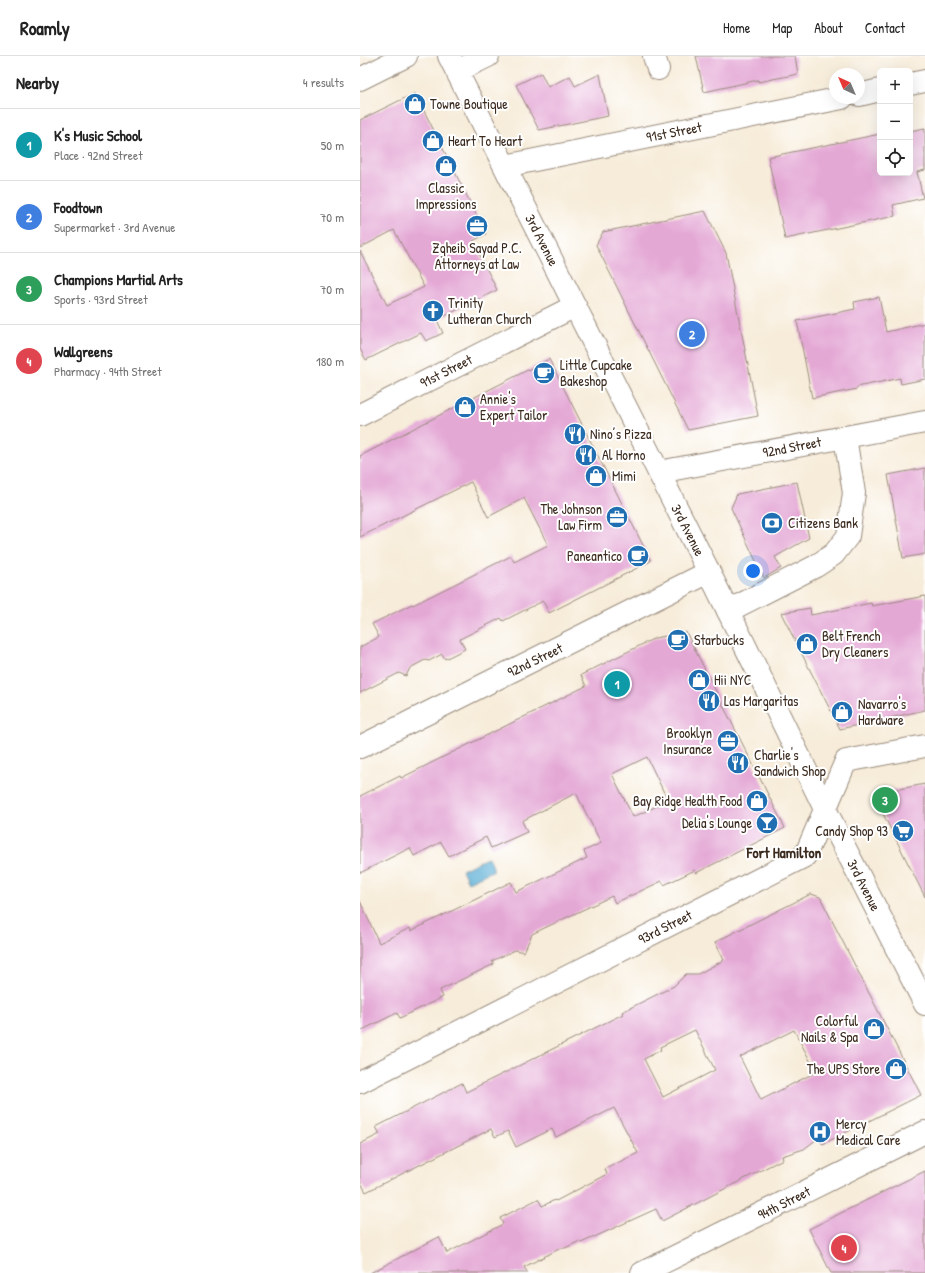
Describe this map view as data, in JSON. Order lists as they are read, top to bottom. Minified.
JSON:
{"streets":{"street":["91st Street","3rd Avenue","92nd Street","93rd Street","94th Street"]},"crossings":[["91st Street","3rd Avenue"],["3rd Avenue","92nd Street"],["3rd Avenue","93rd Street"]],"districts":["Fort Hamilton"],"places":{"shop":["Towne Boutique","Heart To Heart","Classic Impressions","Annie's Expert Tailor","Mimi","Belt French Dry Cleaners","Hii NYC","Navarro's Hardware","Bay Ridge Health Food","Colorful Nails & Spa","The UPS Store"],"office":["Zgheib Sayad P.C. Attorneys at Law","The Johnson Law Firm","Brooklyn Insurance"],"church":["Trinity Lutheran Church"],"cafe":["Little Cupcake Bakeshop","Paneantico","Starbucks"],"restaurant":["Nino’s Pizza","Al Horno","Las Margaritas","Charlie's Sandwich Shop"],"bank":["Citizens Bank"],"bar":["Delia's Lounge"],"supermarket":["Candy Shop 93"],"hospital":["Mercy Medical Care"]},"north":"top left","page":{"header":"Roamly","nav":["Home","Map","About","Contact"],"heading":["Nearby","4 results"],"map_buttons":["+","−"],"list":[{"mark":"1","name":"K's Music School","note":"Place · 92nd Street","value":"50 m"},{"mark":"2","name":"Foodtown","note":"Supermarket · 3rd Avenue","value":"70 m"},{"mark":"3","name":"Champions Martial Arts","note":"Sports · 93rd Street","value":"70 m"},{"mark":"4","name":"Wallgreens","note":"Pharmacy · 94th Street","value":"180 m"}],"pins":["2","1","3","4"]}}
